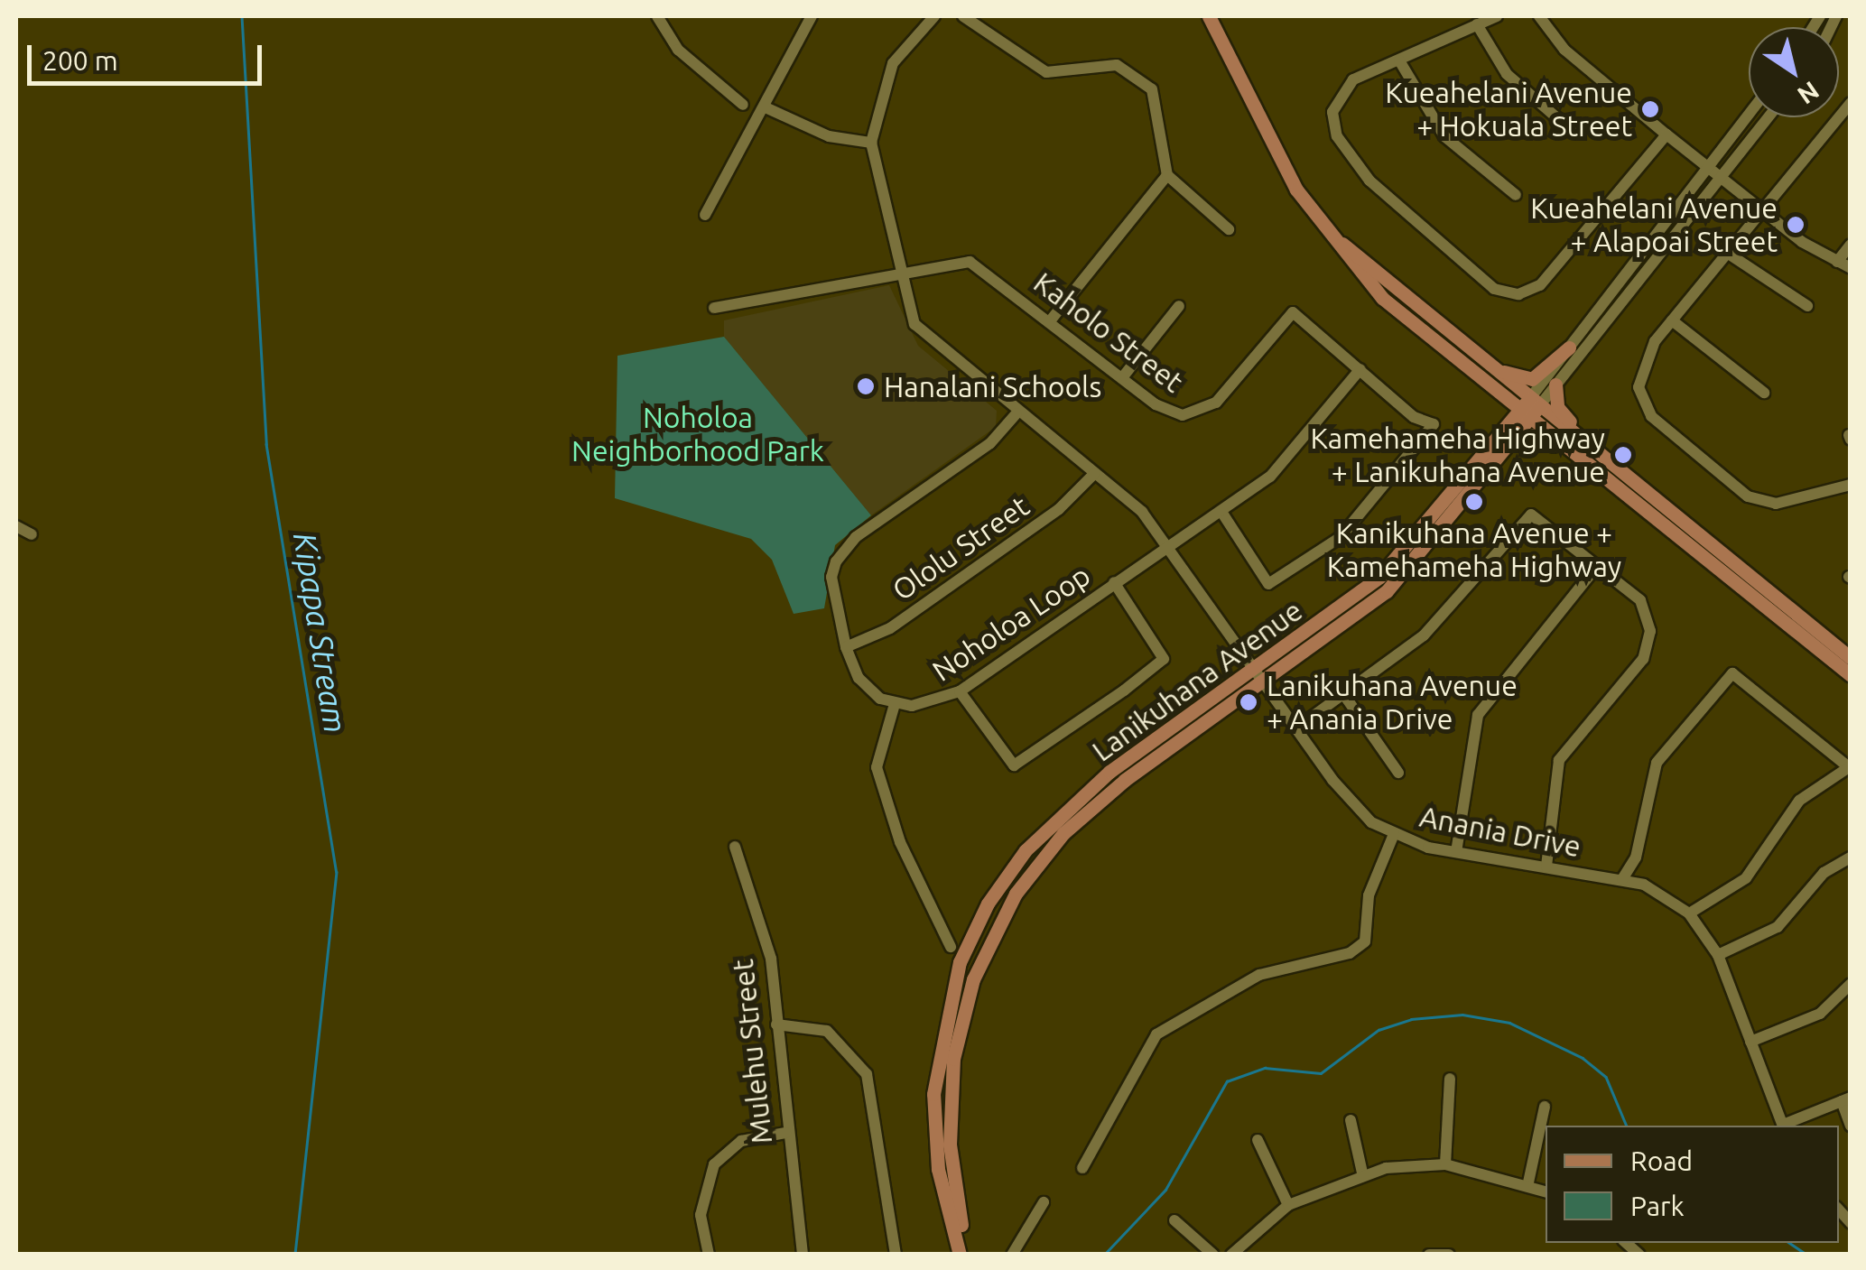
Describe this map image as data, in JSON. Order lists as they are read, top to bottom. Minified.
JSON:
{"streets":{"main road":["Lanikuhana Avenue"],"street":["Kaholo Street","Ololu Street","Noholoa Loop","Anania Drive","Mulehu Street"]},"crossings":[["Kaholo Street","Noholoa Loop"],["Kaholo Street","Anania Drive"],["Ololu Street","Anania Drive"],["Noholoa Loop","Anania Drive"],["Lanikuhana Avenue","Anania Drive"]],"water":["Kipapa Stream"],"parks":["Noholoa Neighborhood Park"],"places":["Kueahelani Avenue + Hokuala Street","Kueahelani Avenue + Alapoai Street","Hanalani Schools","Kamehameha Highway + Lanikuhana Avenue","Kanikuhana Avenue + Kamehameha Highway","Lanikuhana Avenue + Anania Drive"],"legend":["Road","Park"],"scale_bar":"200 m","north":"bottom right"}
